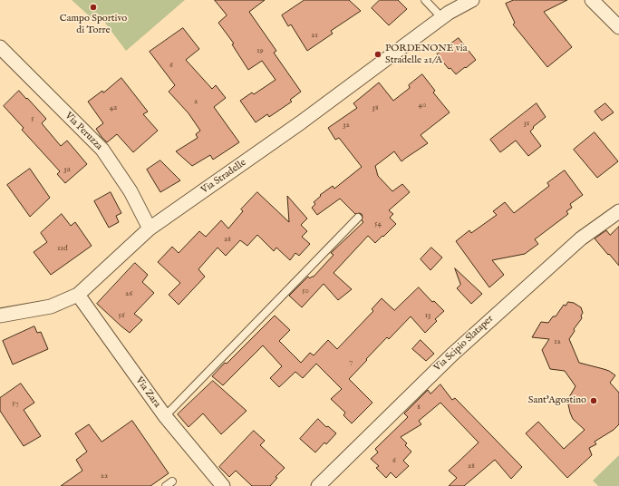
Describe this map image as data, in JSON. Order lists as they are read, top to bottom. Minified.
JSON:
{"streets":{"street":["Via Peruzza","Via Stradelle","Via Scipio Slataper","Via Zara"]},"crossings":[["Via Peruzza","Via Stradelle"],["Via Stradelle","Via Zara"]],"places":["Campo Sportivo di Torre","PORDENONE via Stradelle 21/A","Sant'Agostino"],"house_numbers":["21","19","6","2","40","4a","38","5","31","32","3a","54","28","11d","50","26","56","13","12","7","57","8","6","28","22"]}
